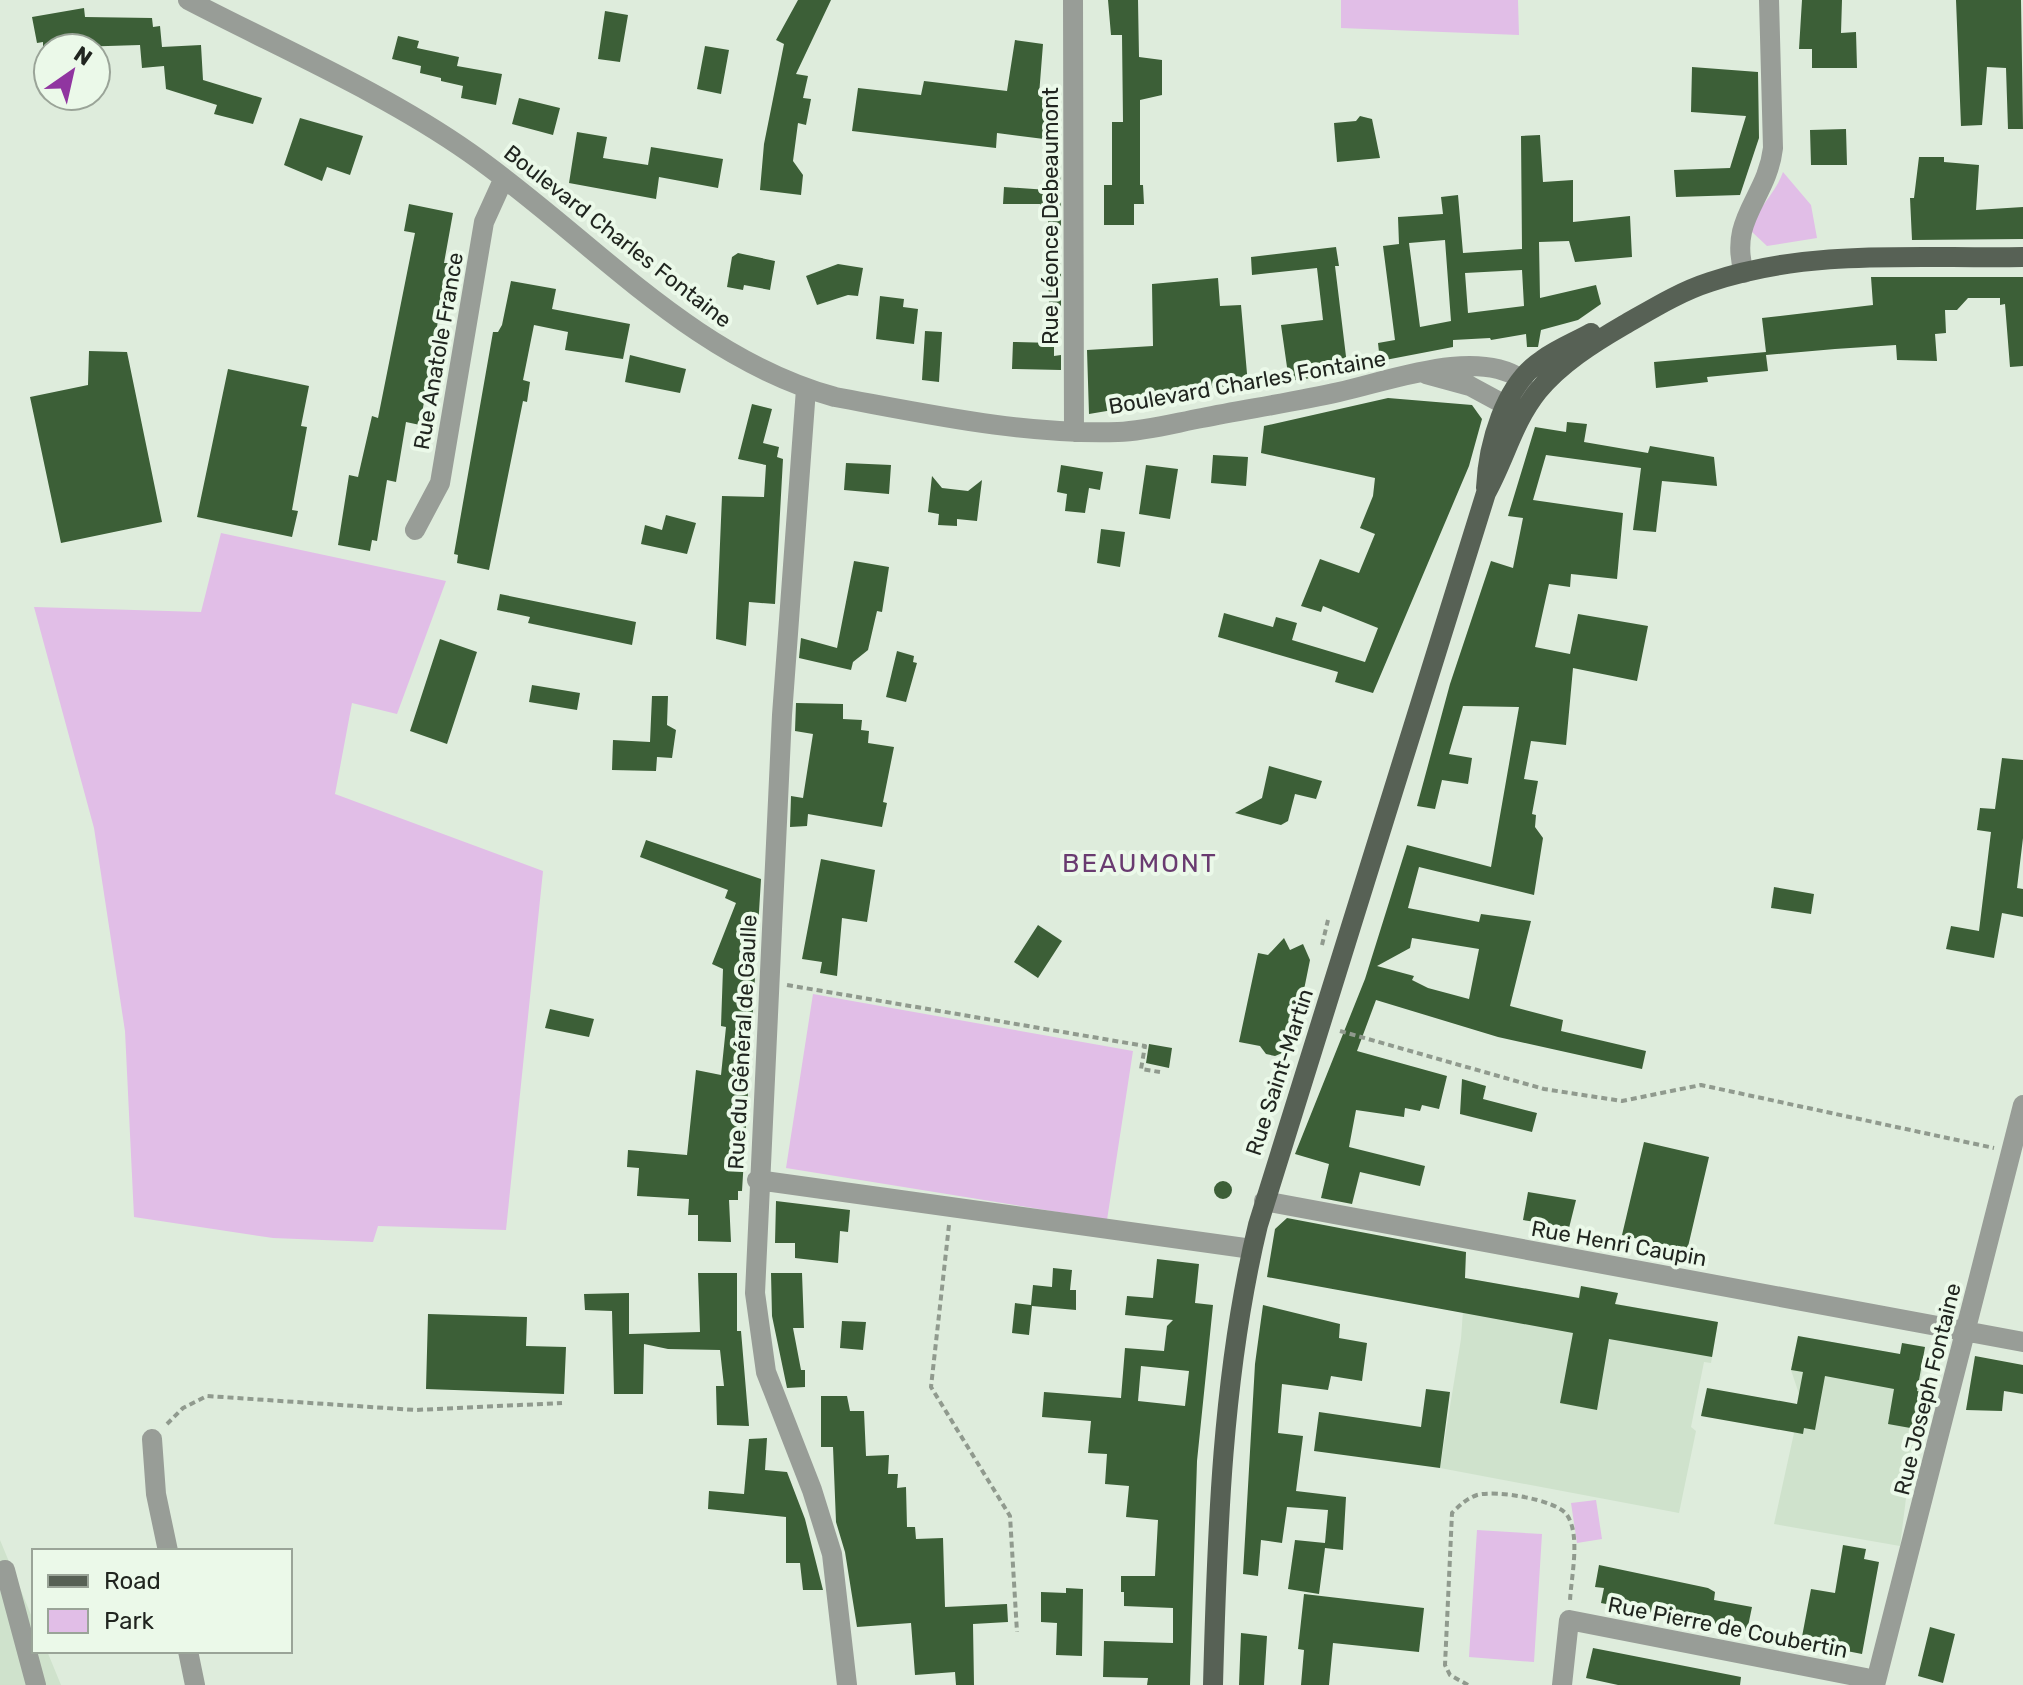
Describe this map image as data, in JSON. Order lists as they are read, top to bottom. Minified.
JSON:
{"streets":{"main road":["Rue Saint-Martin"],"street":["Rue Léonce Debeaumont","Boulevard Charles Fontaine","Rue Anatole France","Rue du Général de Gaulle","Rue Henri Caupin","Rue Joseph Fontaine","Rue Pierre de Coubertin"]},"crossings":[["Rue Léonce Debeaumont","Boulevard Charles Fontaine"],["Boulevard Charles Fontaine","Rue Anatole France"],["Boulevard Charles Fontaine","Rue du Général de Gaulle"],["Boulevard Charles Fontaine","Rue Saint-Martin"],["Rue Saint-Martin","Rue Henri Caupin"],["Rue Henri Caupin","Rue Joseph Fontaine"],["Rue Joseph Fontaine","Rue Pierre de Coubertin"]],"districts":["BEAUMONT"],"legend":["Road","Park"],"north":"top right"}
